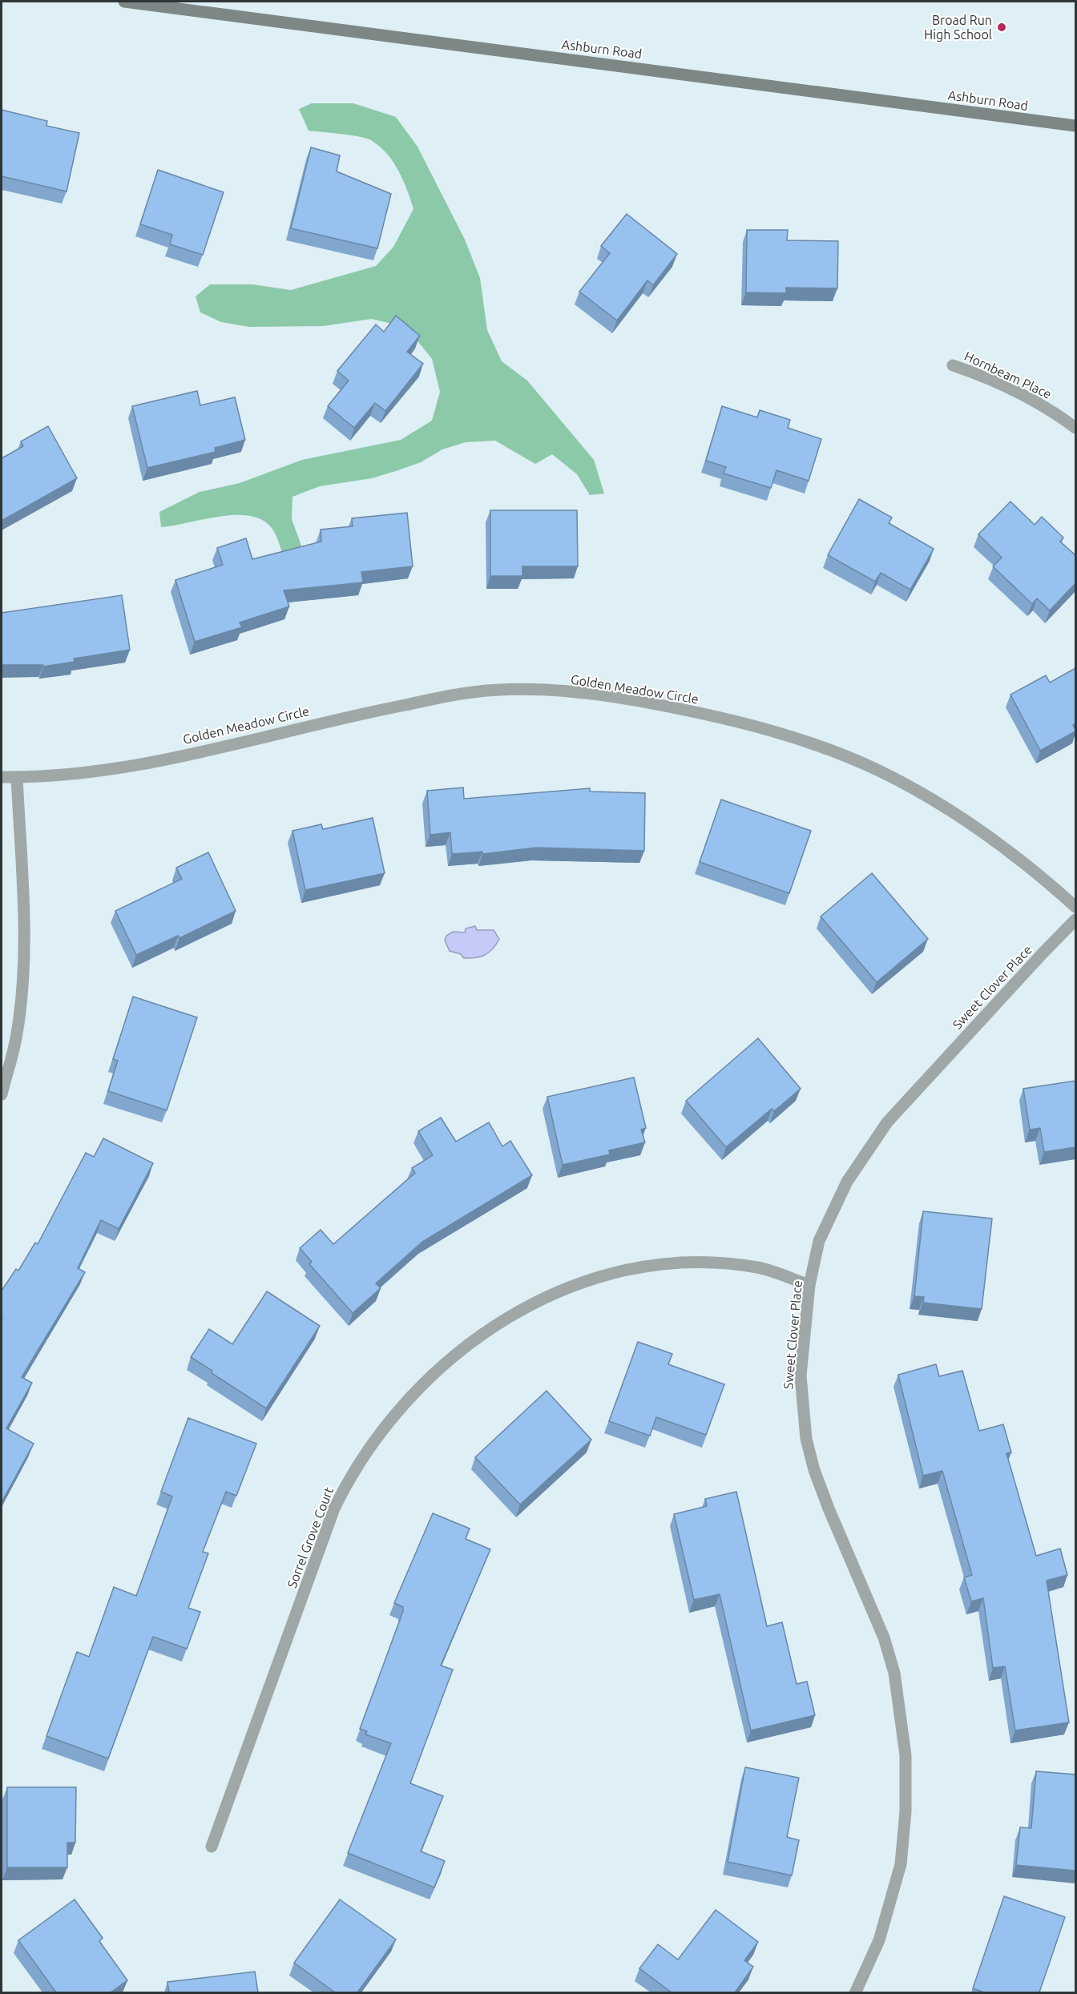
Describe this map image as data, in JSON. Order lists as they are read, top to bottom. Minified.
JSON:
{"streets":{"main road":["Ashburn Road"],"street":["Hornbeam Place","Golden Meadow Circle","Sweet Clover Place","Sorrel Grove Court"]},"crossings":[["Sweet Clover Place","Sorrel Grove Court"]],"places":["Broad Run High School"]}
